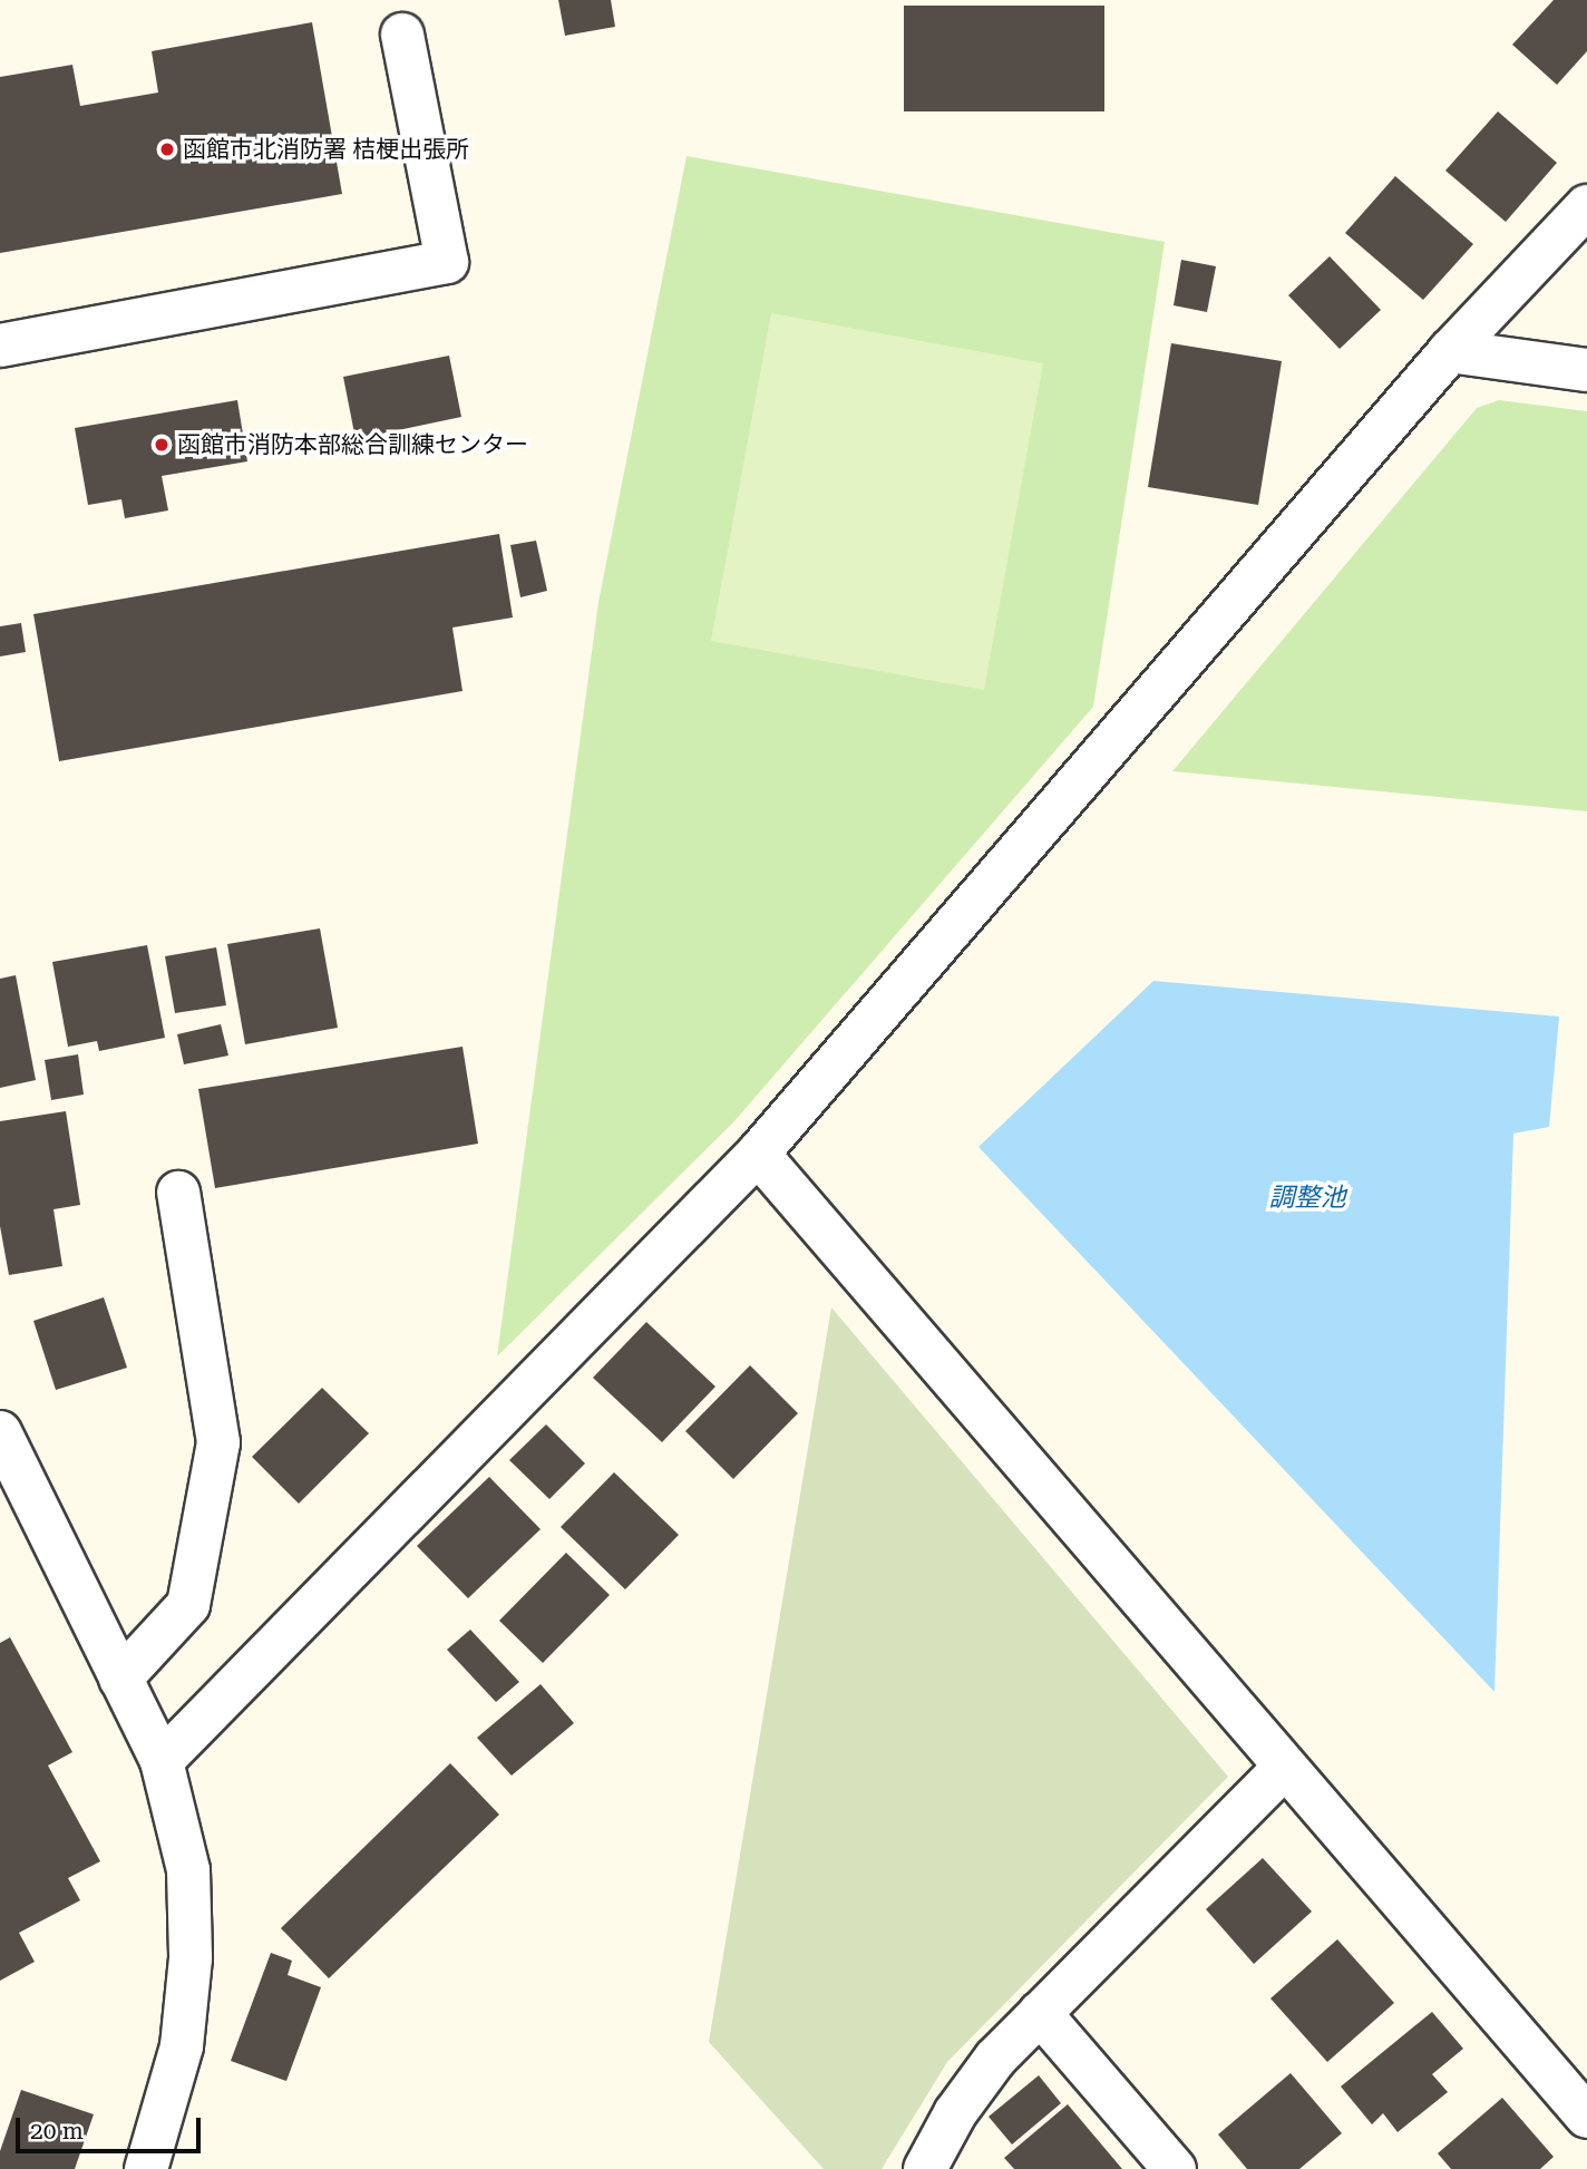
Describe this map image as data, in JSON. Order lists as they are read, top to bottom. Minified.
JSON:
{"water":["調整池"],"places":["函館市北消防署 桔梗出張所","函館市消防本部総合訓練センター"],"scale_bar":"20 m"}
